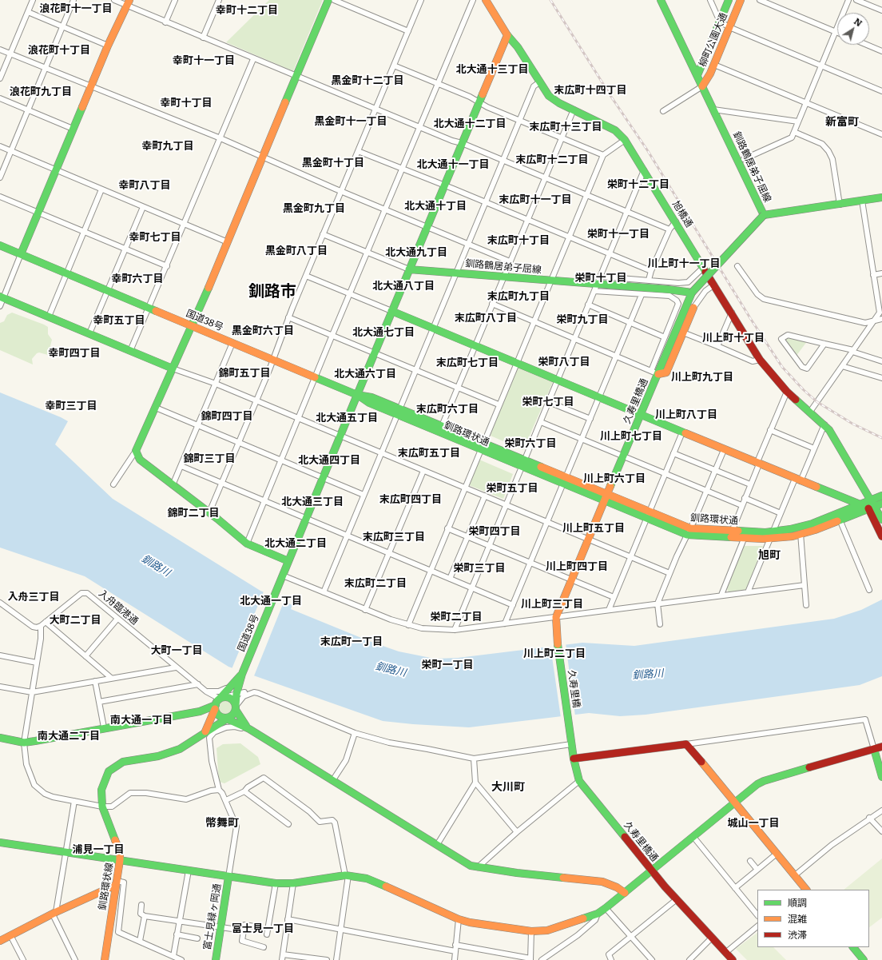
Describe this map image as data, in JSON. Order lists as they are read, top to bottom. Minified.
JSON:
{"streets":{"main road":["柳町公園大通","釧路鶴居弟子屈線","旭橋通","国道38号","久寿里橋通","釧路環状通","久寿里橋","釧路環状線","富士見緑ヶ岡通"],"street":["入舟臨港通"]},"crossings":[["柳町公園大通","釧路鶴居弟子屈線"],["釧路鶴居弟子屈線","久寿里橋通"],["旭橋通","釧路環状通"],["国道38号","釧路環状通"],["国道38号","入舟臨港通"],["国道38号","釧路環状線"],["久寿里橋通","釧路環状通"],["久寿里橋通","久寿里橋"],["入舟臨港通","釧路環状線"]],"districts":["浪花町十一丁目","幸町十二丁目","浪花町十丁目","幸町十一丁目","北大通十三丁目","黒金町十二丁目","末広町十四丁目","浪花町九丁目","幸町十丁目","黒金町十一丁目","新富町","北大通十二丁目","末広町十三丁目","幸町九丁目","末広町十二丁目","黒金町十丁目","北大通十一丁目","栄町十二丁目","幸町八丁目","末広町十一丁目","北大通十丁目","黒金町九丁目","栄町十一丁目","幸町七丁目","末広町十丁目","黒金町八丁目","北大通九丁目","川上町十一丁目","栄町十丁目","幸町六丁目","北大通八丁目","釧路市","末広町九丁目","末広町八丁目","栄町九丁目","幸町五丁目","黒金町六丁目","北大通七丁目","川上町十丁目","幸町四丁目","栄町八丁目","末広町七丁目","錦町五丁目","北大通六丁目","川上町九丁目","栄町七丁目","幸町三丁目","末広町六丁目","川上町八丁目","錦町四丁目","北大通五丁目","川上町七丁目","栄町六丁目","末広町五丁目","錦町三丁目","北大通四丁目","川上町六丁目","栄町五丁目","末広町四丁目","北大通三丁目","錦町二丁目","川上町五丁目","栄町四丁目","末広町三丁目","北大通二丁目","旭町","川上町四丁目","栄町三丁目","末広町二丁目","入舟三丁目","北大通一丁目","川上町三丁目","栄町二丁目","大町二丁目","末広町一丁目","大町一丁目","川上町二丁目","栄町一丁目","南大通一丁目","南大通二丁目","大川町","幣舞町","城山一丁目","浦見一丁目","富士見一丁目"],"water":["釧路川"],"legend":["順調","混雑","渋滞"],"north":"top right"}
